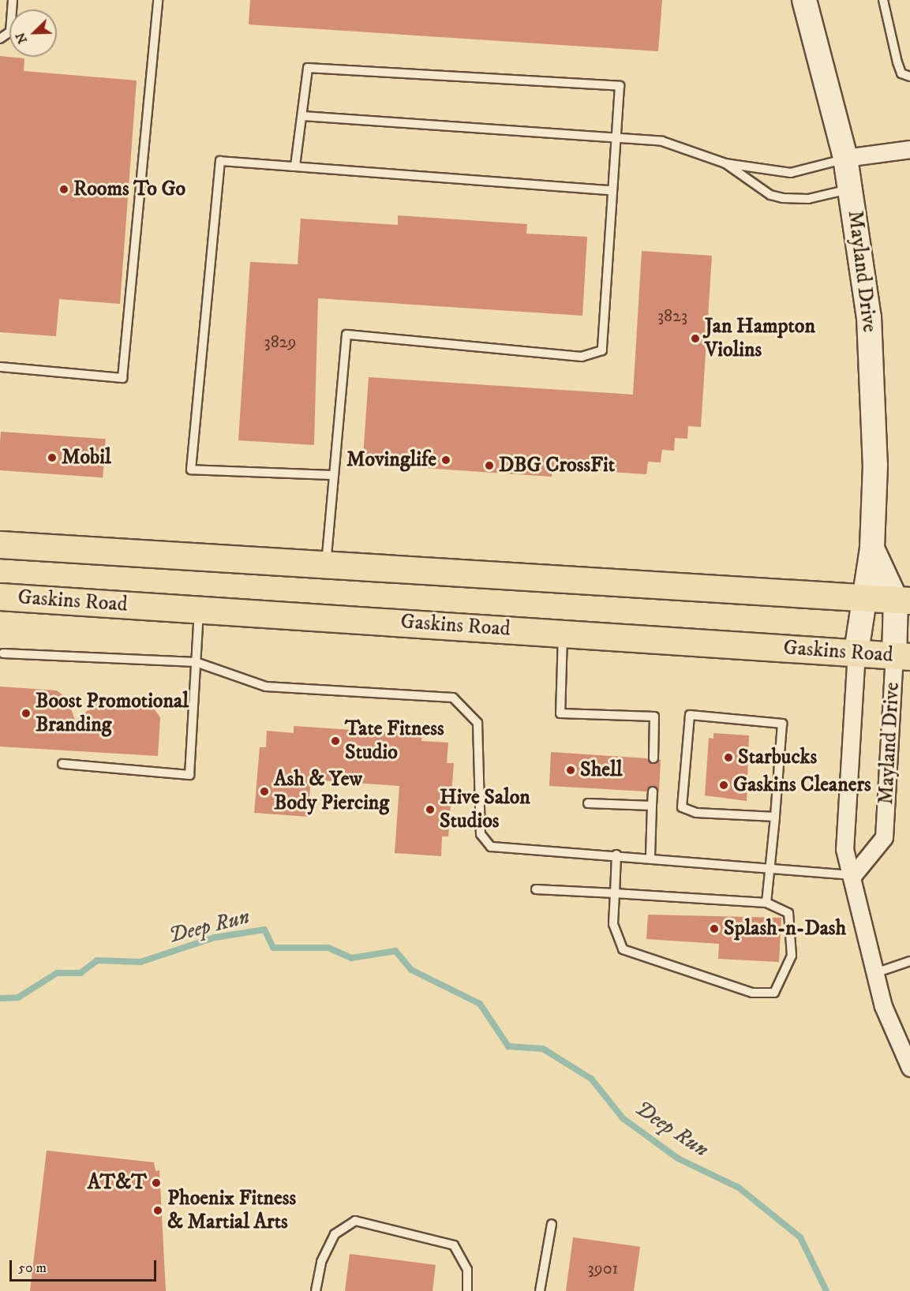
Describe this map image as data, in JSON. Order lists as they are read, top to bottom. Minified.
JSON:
{"streets":{"main road":["Mayland Drive","Gaskins Road"]},"crossings":[["Mayland Drive","Gaskins Road"]],"water":["Deep Run"],"places":["Rooms To Go","Jan Hampton Violins","Mobil","Movinglife","DBG CrossFit","Boost Promotional Branding","Tate Fitness Studio","Starbucks","Shell","Gaskins Cleaners","Ash & Yew Body Piercing","Hive Salon Studios","Splash-n-Dash","AT&T","Phoenix Fitness & Martial Arts"],"house_numbers":["3823","3829","3901"],"scale_bar":"50 m","north":"bottom left"}
